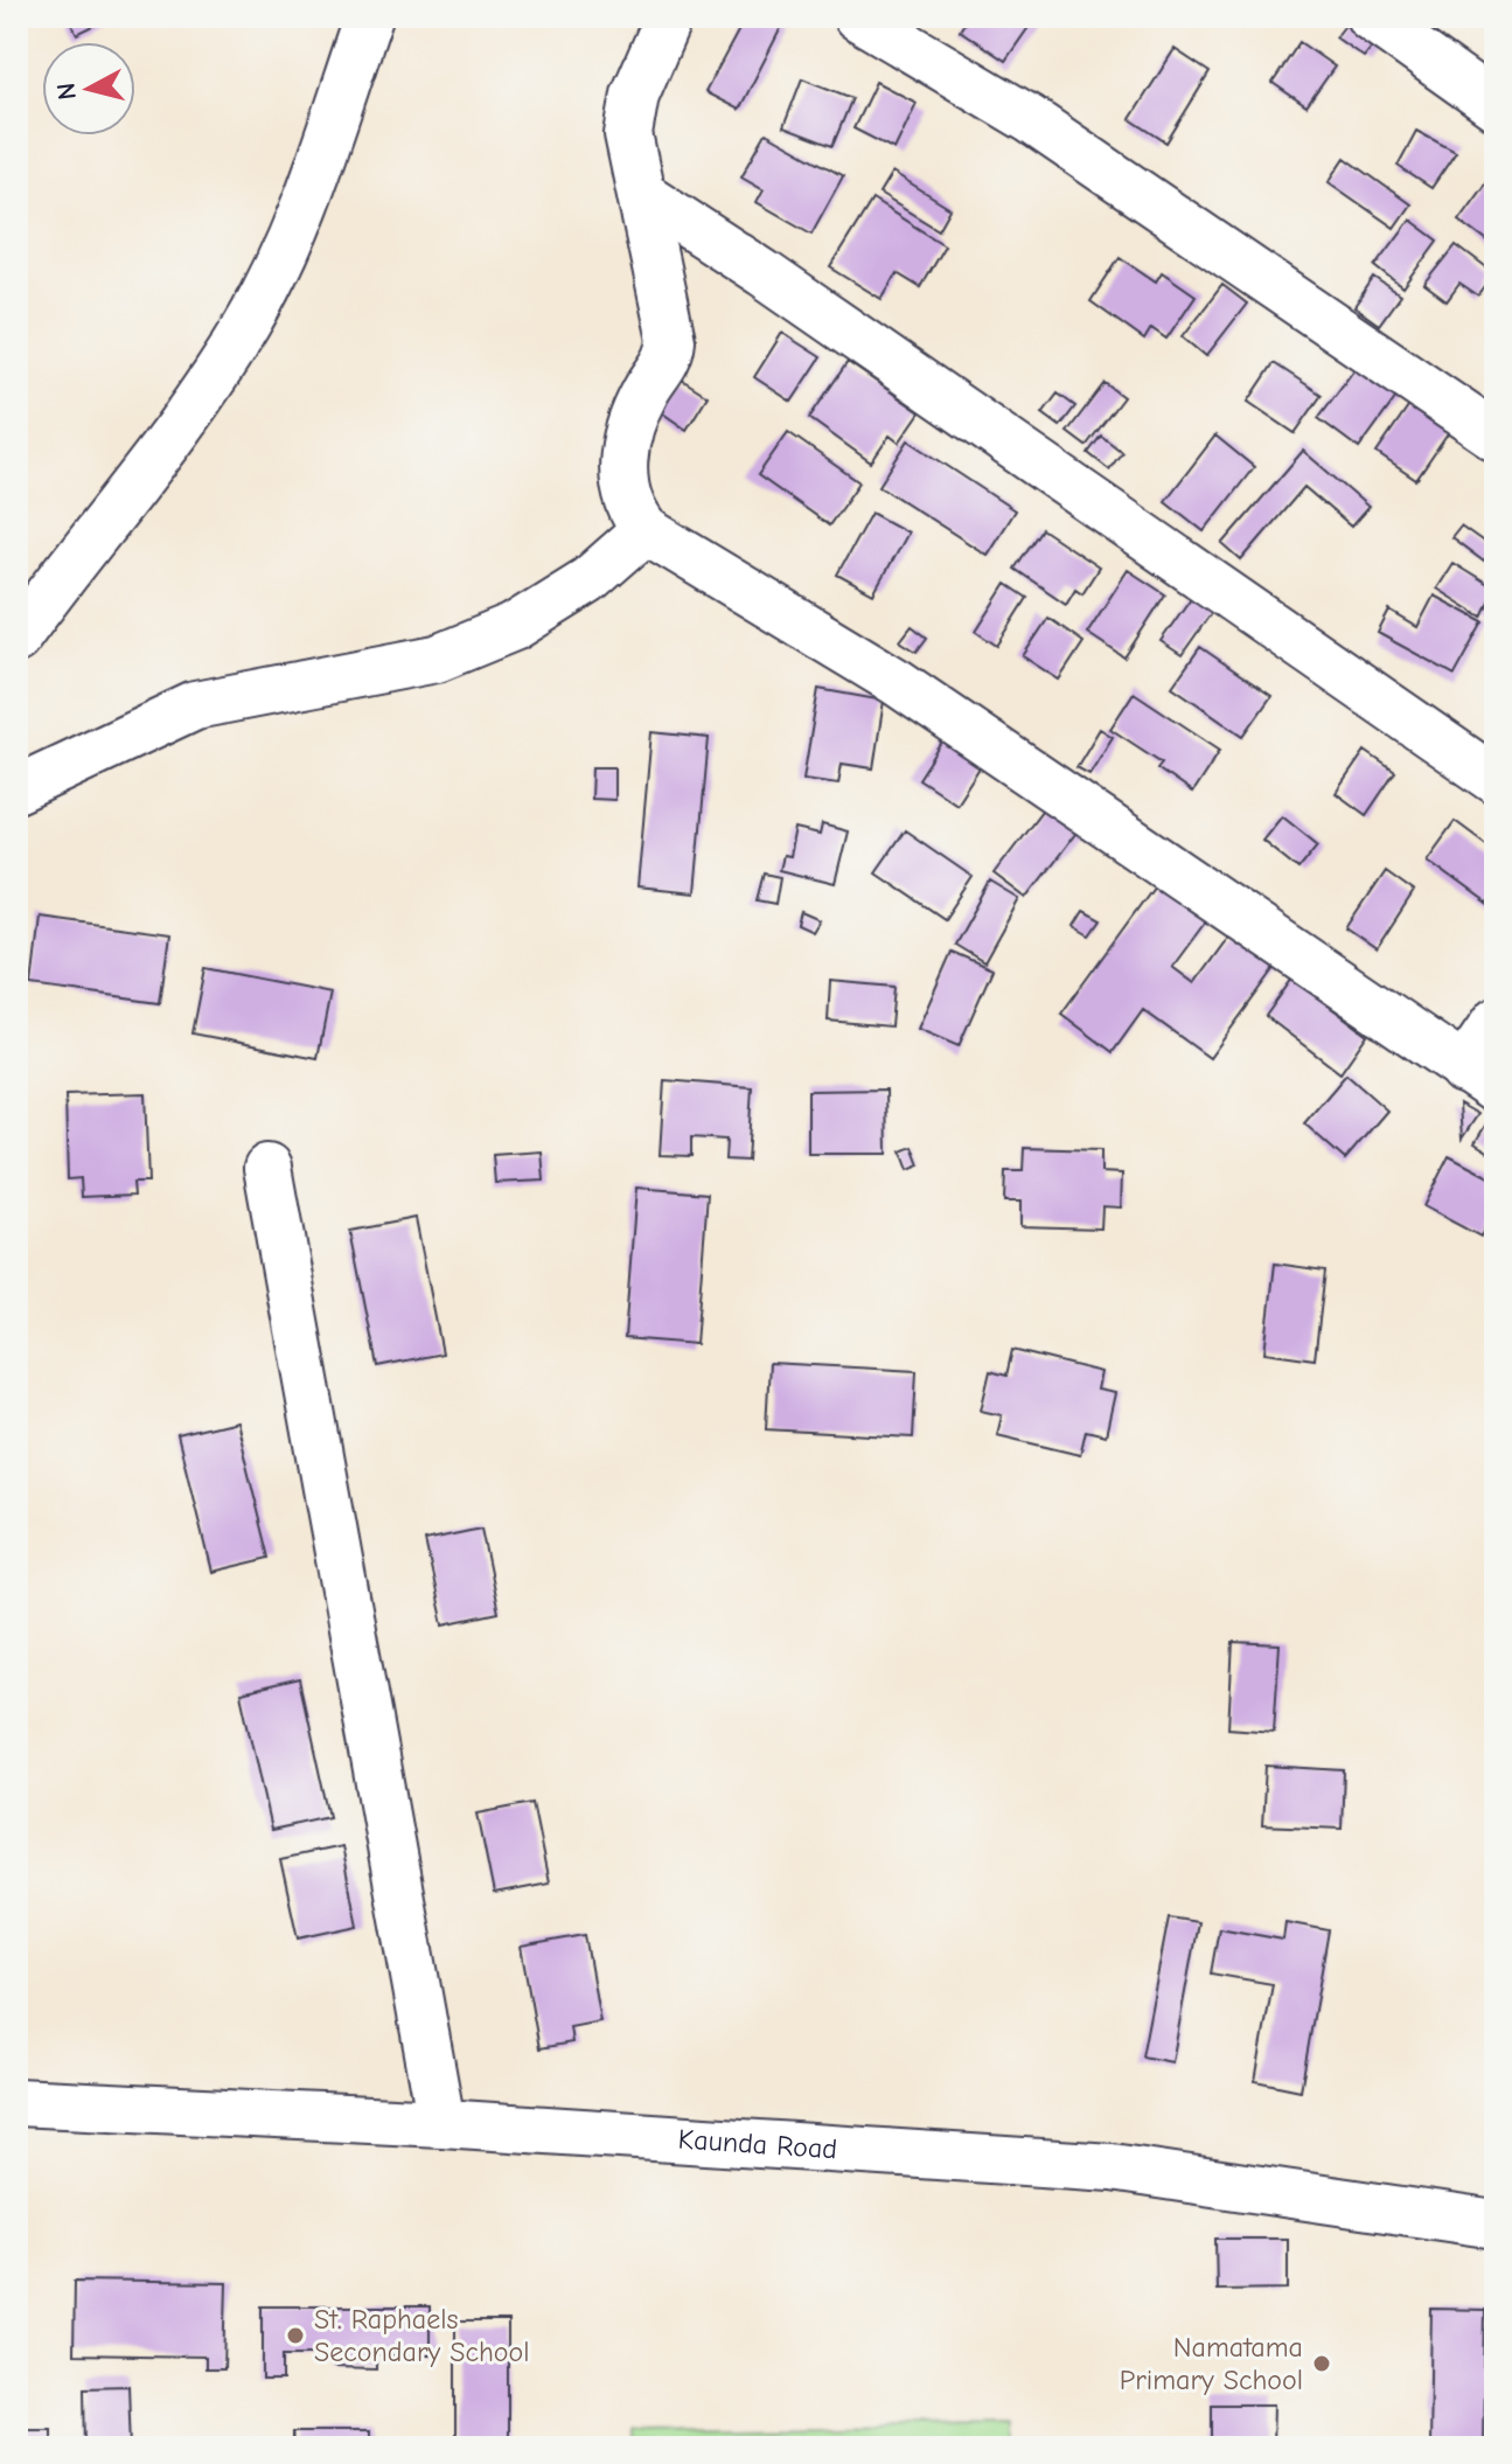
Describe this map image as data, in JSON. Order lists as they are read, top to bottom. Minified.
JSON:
{"streets":{"street":["Kaunda Road"]},"places":["St. Raphaels Secondary School","Namatama Primary School"],"north":"left"}
